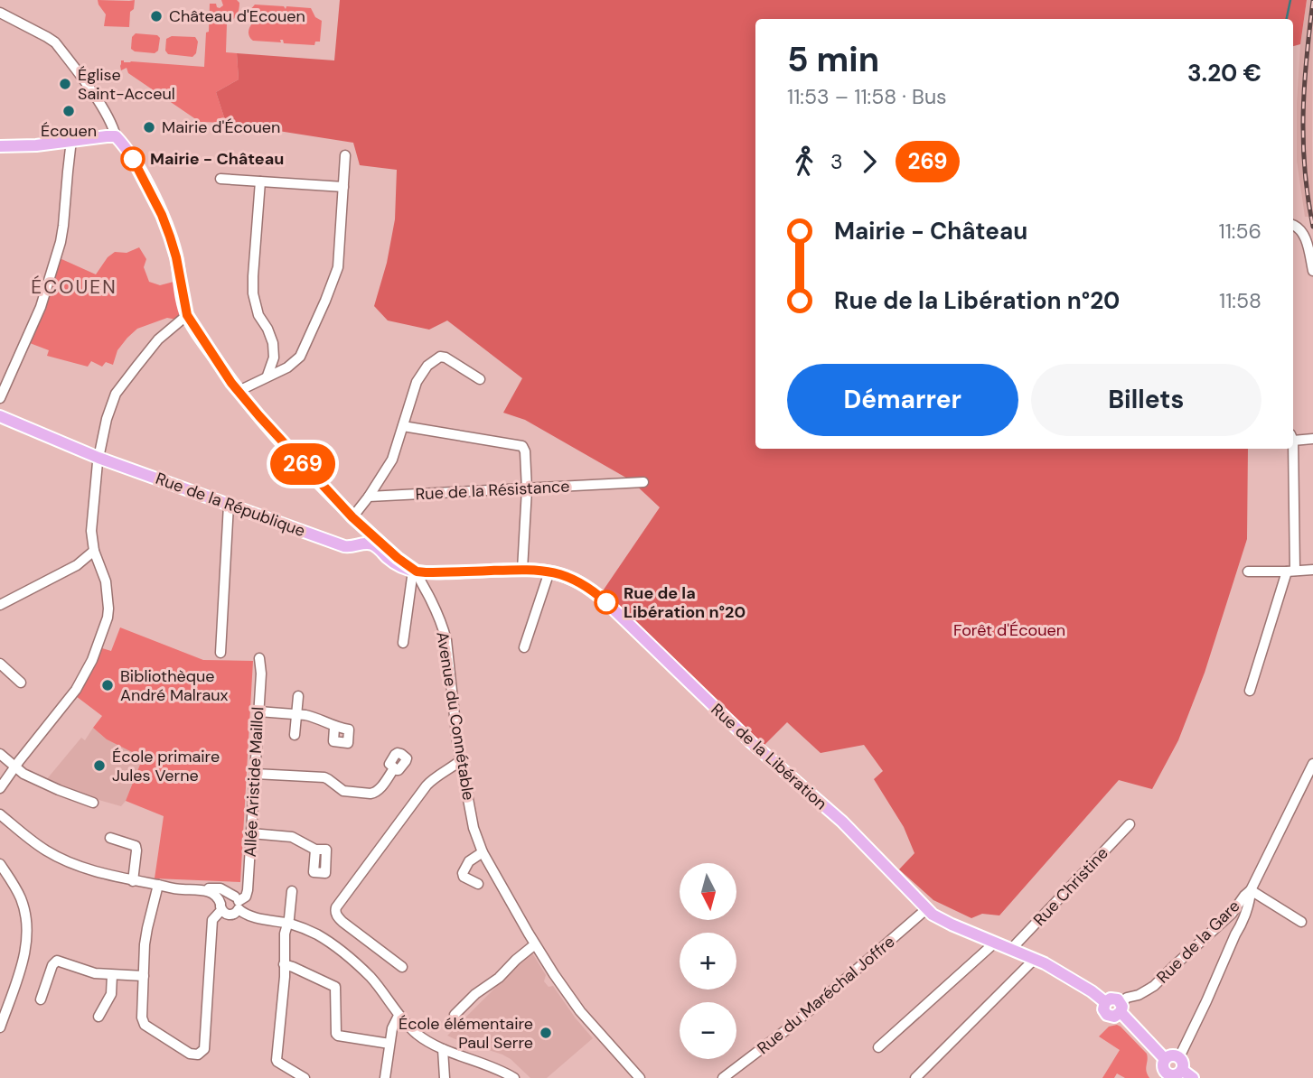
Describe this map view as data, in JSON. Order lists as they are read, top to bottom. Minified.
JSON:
{"streets":{"main road":["Rue de la République","Rue de la Libération"],"street":["Rue de la Résistance","Avenue du Connétable","Allée Aristide Maillol","Rue Christine","Rue de la Gare","Rue du Maréchal Joffre"]},"crossings":[["Avenue du Connétable","Rue de la Libération"],["Rue de la Libération","Rue Christine"],["Rue de la Libération","Rue de la Gare"],["Rue de la Libération","Rue du Maréchal Joffre"]],"districts":["ÉCOUEN"],"parks":["Forêt d'Écouen"],"places":["Château d'Ecouen","Église Saint-Acceul","Écouen","Mairie d'Écouen","Mairie - Château","Rue de la Libération n°20","Bibliothèque André Malraux","École primaire Jules Verne","École élémentaire Paul Serre"],"lines":["bus line 269"],"north":"bottom","page":{"on_map":"269","heading":["5 min","11:53 – 11:58 · Bus","3.20 €"],"legs":["3","269"],"list":[{"name":"Mairie - Château","value":"11:56"},{"name":"Rue de la Libération n°20","value":"11:58"}],"buttons":["Démarrer","Billets"],"map_buttons":["+","−"]}}
